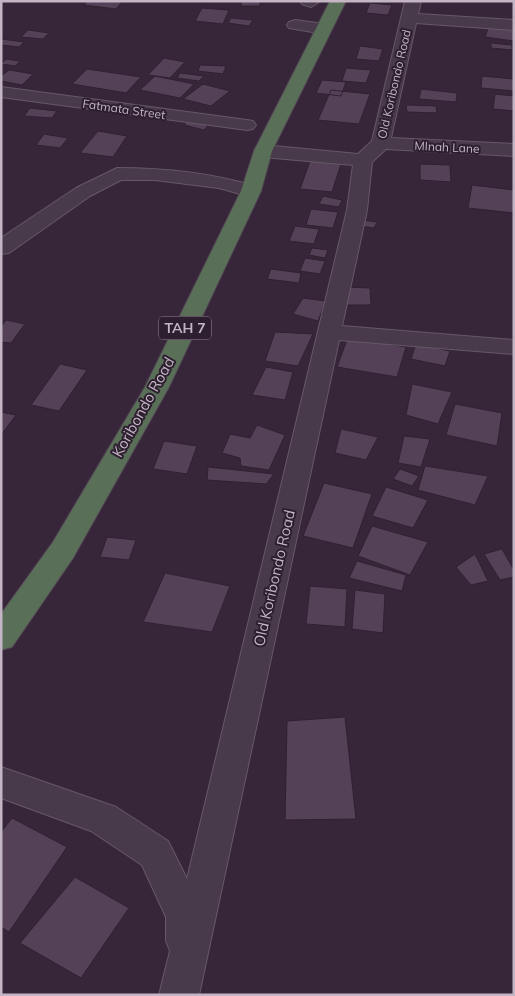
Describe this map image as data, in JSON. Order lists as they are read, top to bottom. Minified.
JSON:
{"streets":{"highway":["TAH 7","Koribondo Road"],"street":["Old Koribondo Road","Fatmata Street","MInah Lane"]},"crossings":[["Old Koribondo Road","MInah Lane"]]}
